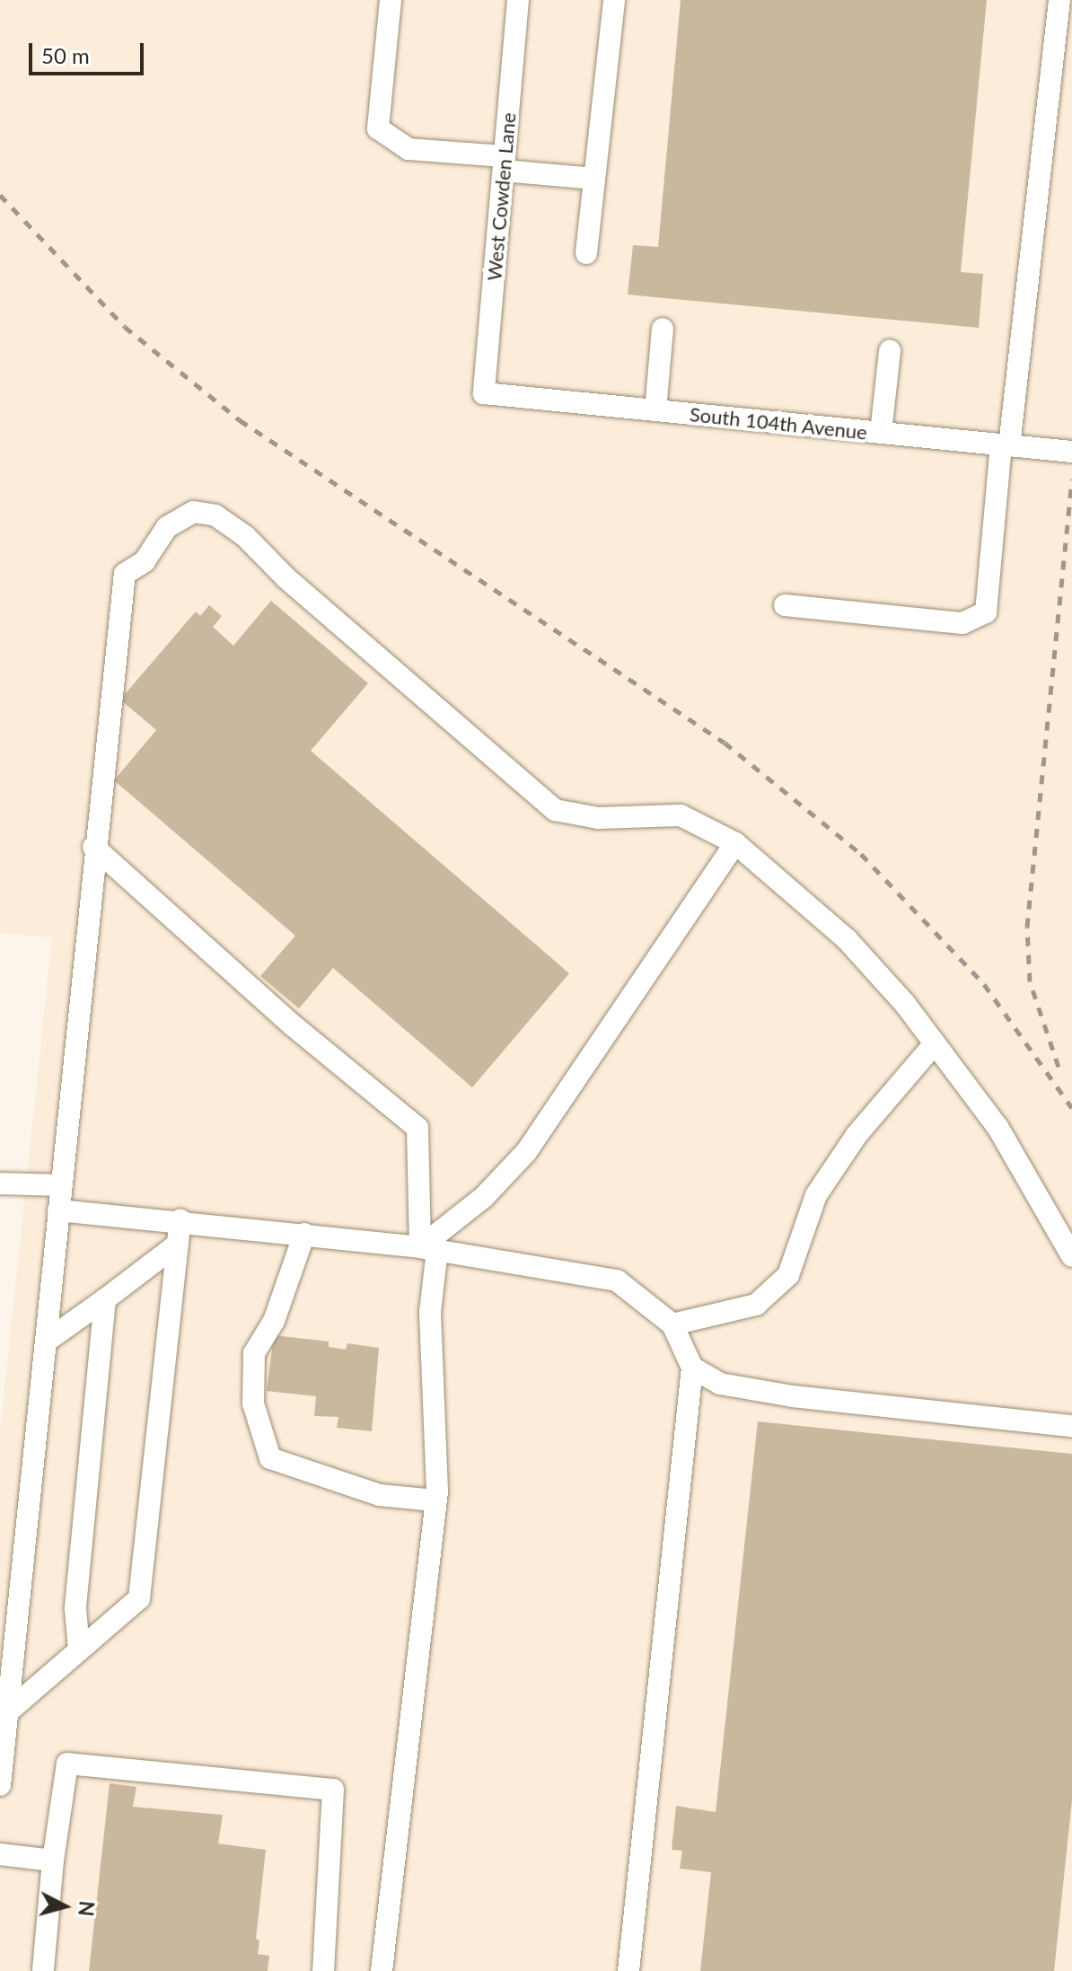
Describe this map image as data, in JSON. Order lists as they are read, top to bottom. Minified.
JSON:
{"streets":{"street":["West Cowden Lane","South 104th Avenue"]},"crossings":[["West Cowden Lane","South 104th Avenue"]],"scale_bar":"50 m","north":"right"}
